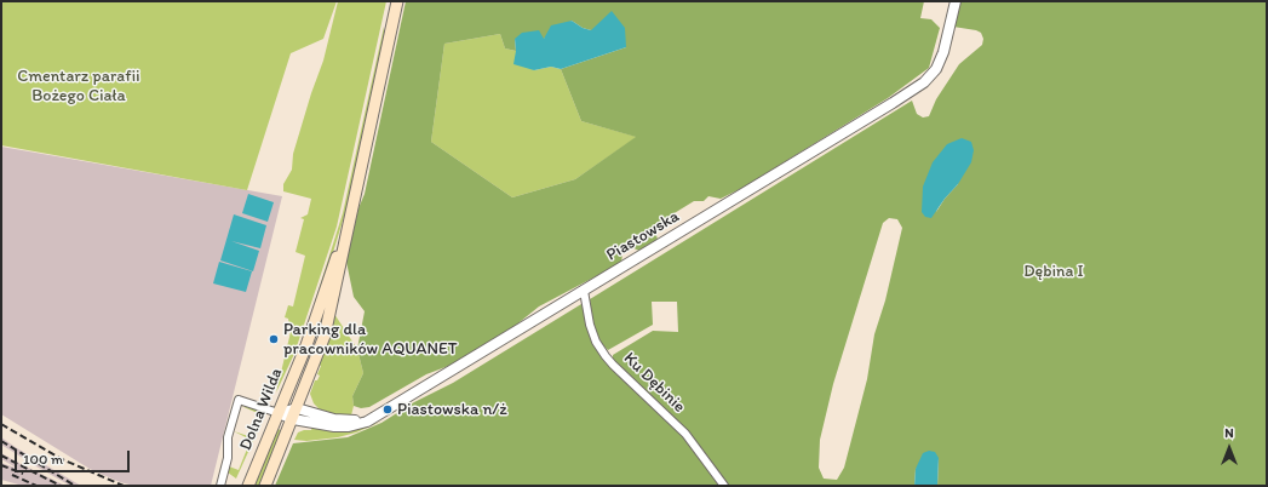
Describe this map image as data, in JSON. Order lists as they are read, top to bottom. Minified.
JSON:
{"streets":{"main road":["Dolna Wilda"],"street":["Piastowska","Ku Dębinie"]},"crossings":[["Piastowska","Ku Dębinie"],["Piastowska","Dolna Wilda"]],"parks":["Cmentarz parafii Bożego Ciała","Dębina I"],"places":["Parking dla pracowników AQUANET","Piastowska n/ż"],"scale_bar":"100 m","north":"top"}
